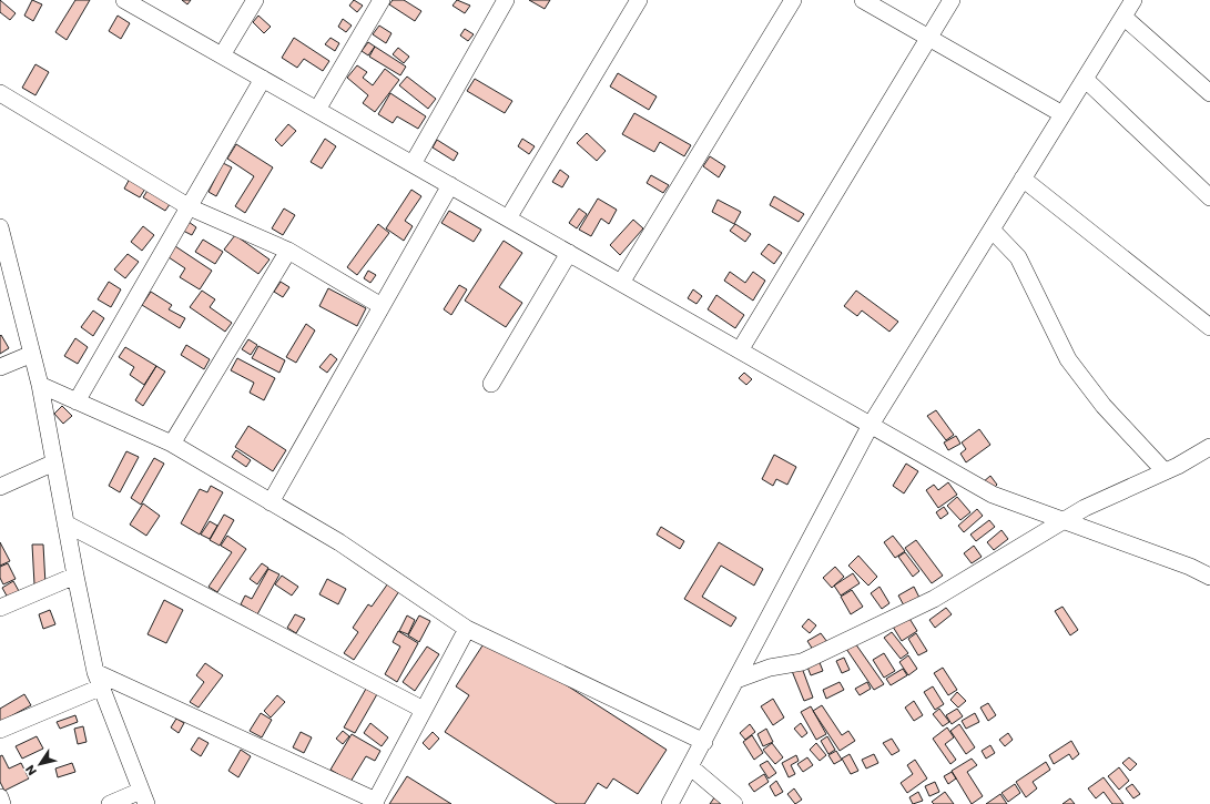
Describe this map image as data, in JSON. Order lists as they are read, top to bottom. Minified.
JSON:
{"north":"bottom left"}
